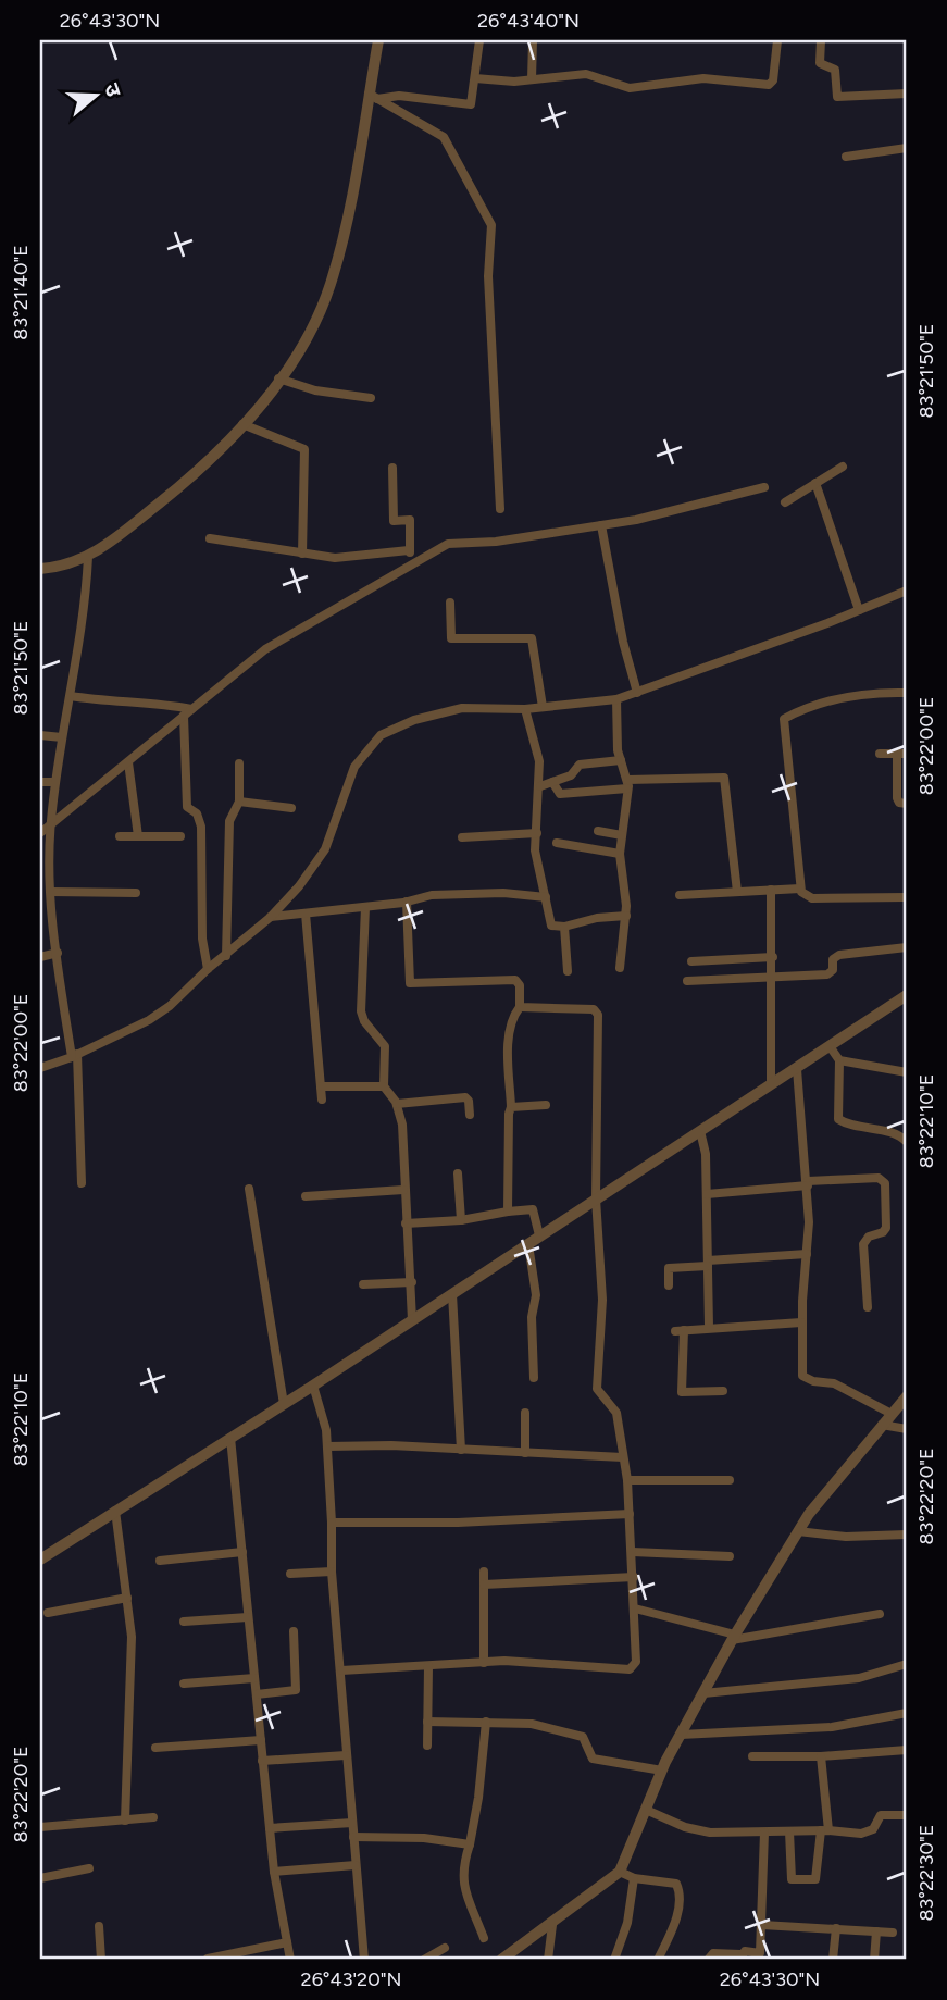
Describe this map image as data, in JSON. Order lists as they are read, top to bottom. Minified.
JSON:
{"north":"right","coordinates":["26°43'30\"N","26°43'40\"N","83°21'40\"E","83°21'50\"E","83°22'00\"E","83°22'10\"E","83°22'20\"E","83°22'30\"E","26°43'20\"N"]}
